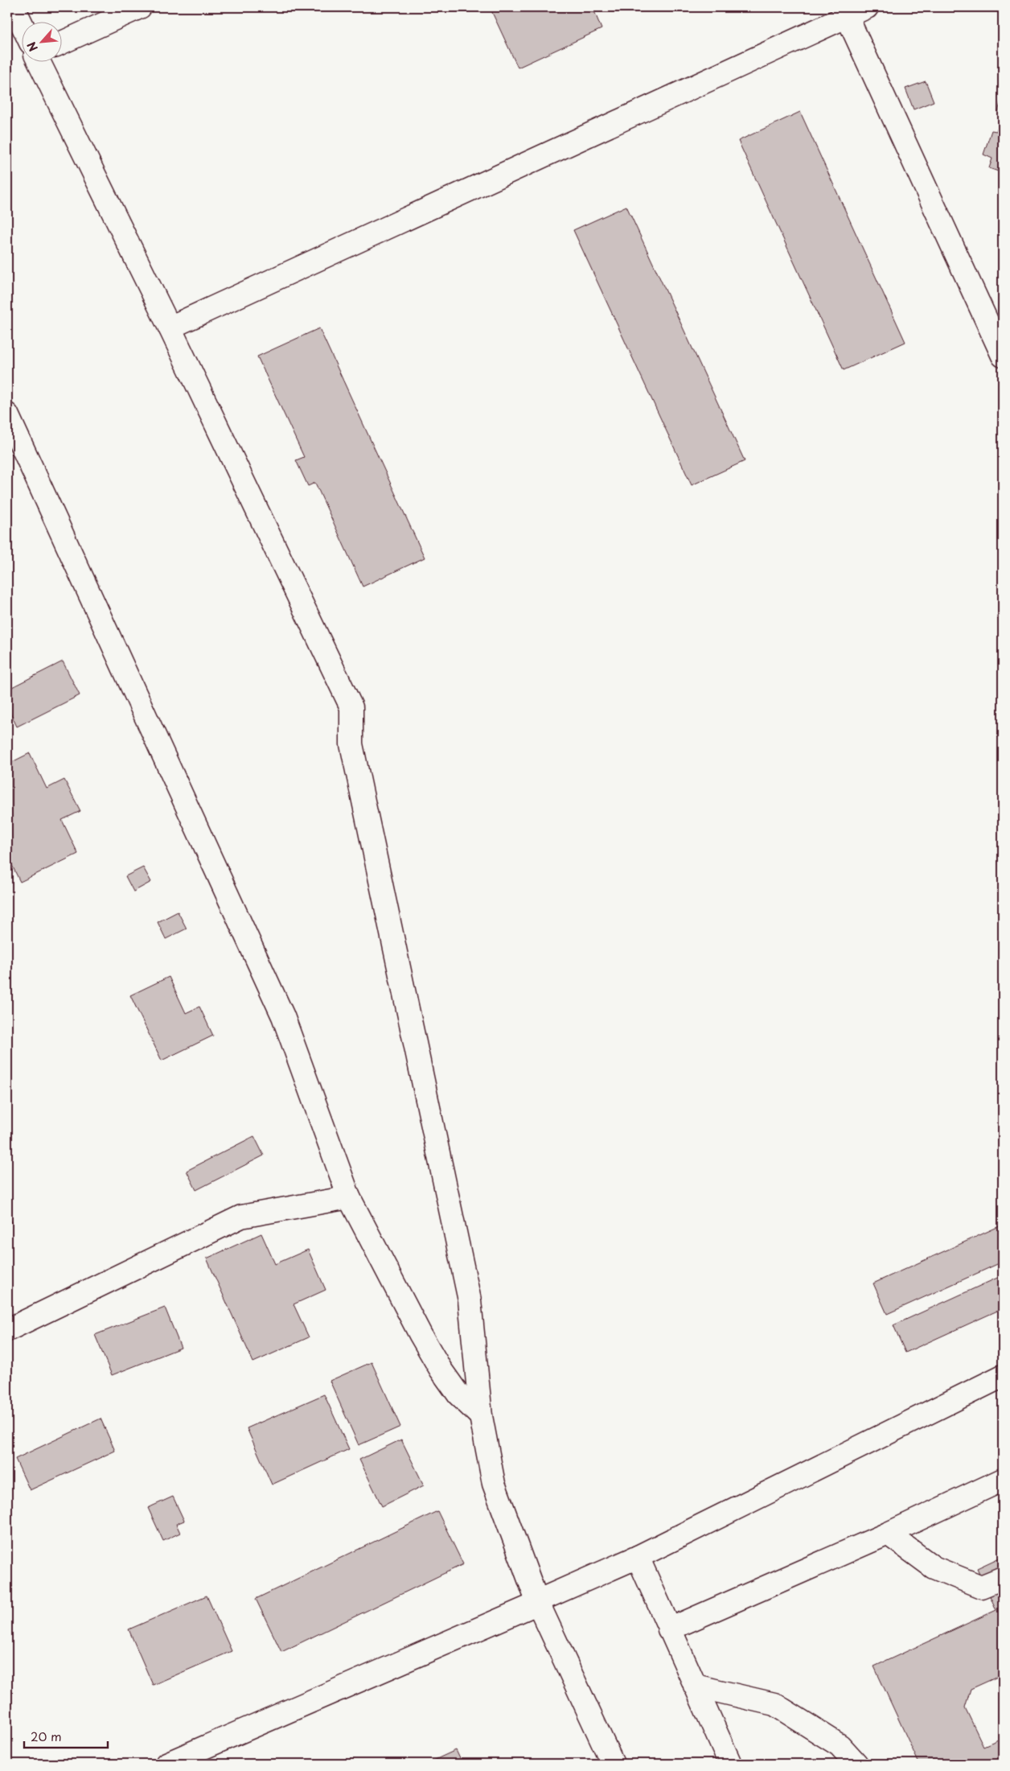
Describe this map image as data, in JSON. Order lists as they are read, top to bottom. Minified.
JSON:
{"scale_bar":"20 m","north":"bottom left"}
